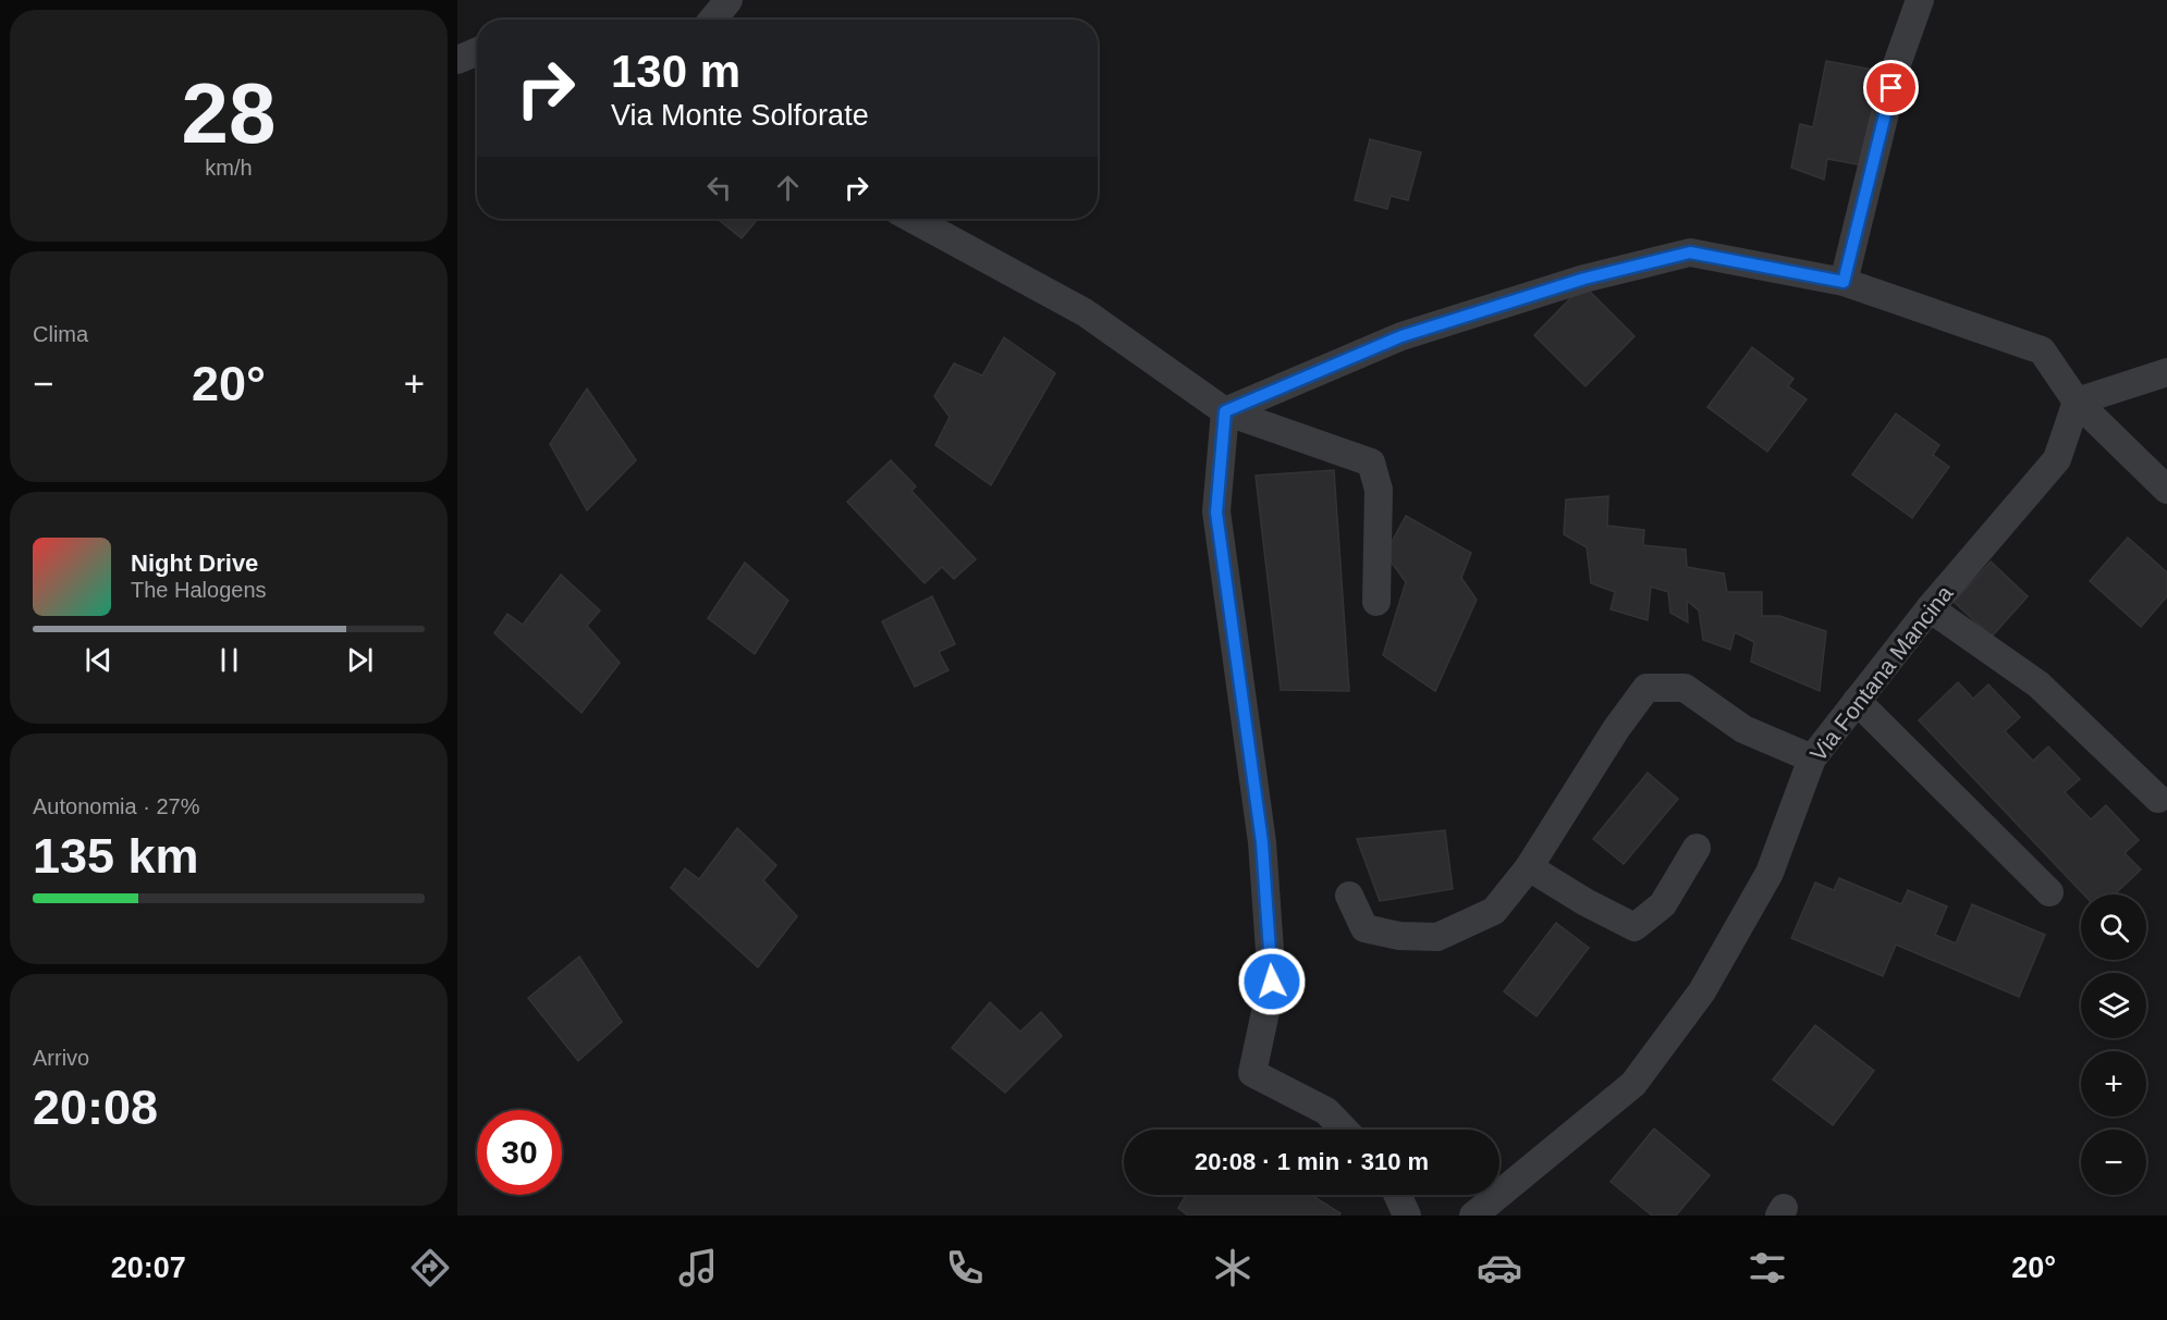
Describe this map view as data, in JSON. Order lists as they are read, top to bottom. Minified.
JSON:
{"streets":{"street":["Via Fontana Mancina"]},"page":{"tile":[["28","km/h"],"Clima",["Autonomia · 27%","135 km"],["Arrivo","20:08"]],"turn":["130 m","Via Monte Solforate"],"heat":["−","20°","+"],"song":["Night Drive","The Halogens"],"map_buttons":["+","−"],"limit":"30","trip":"20:08 · 1 min · 310 m","tabs":["20:07","20°"]}}
